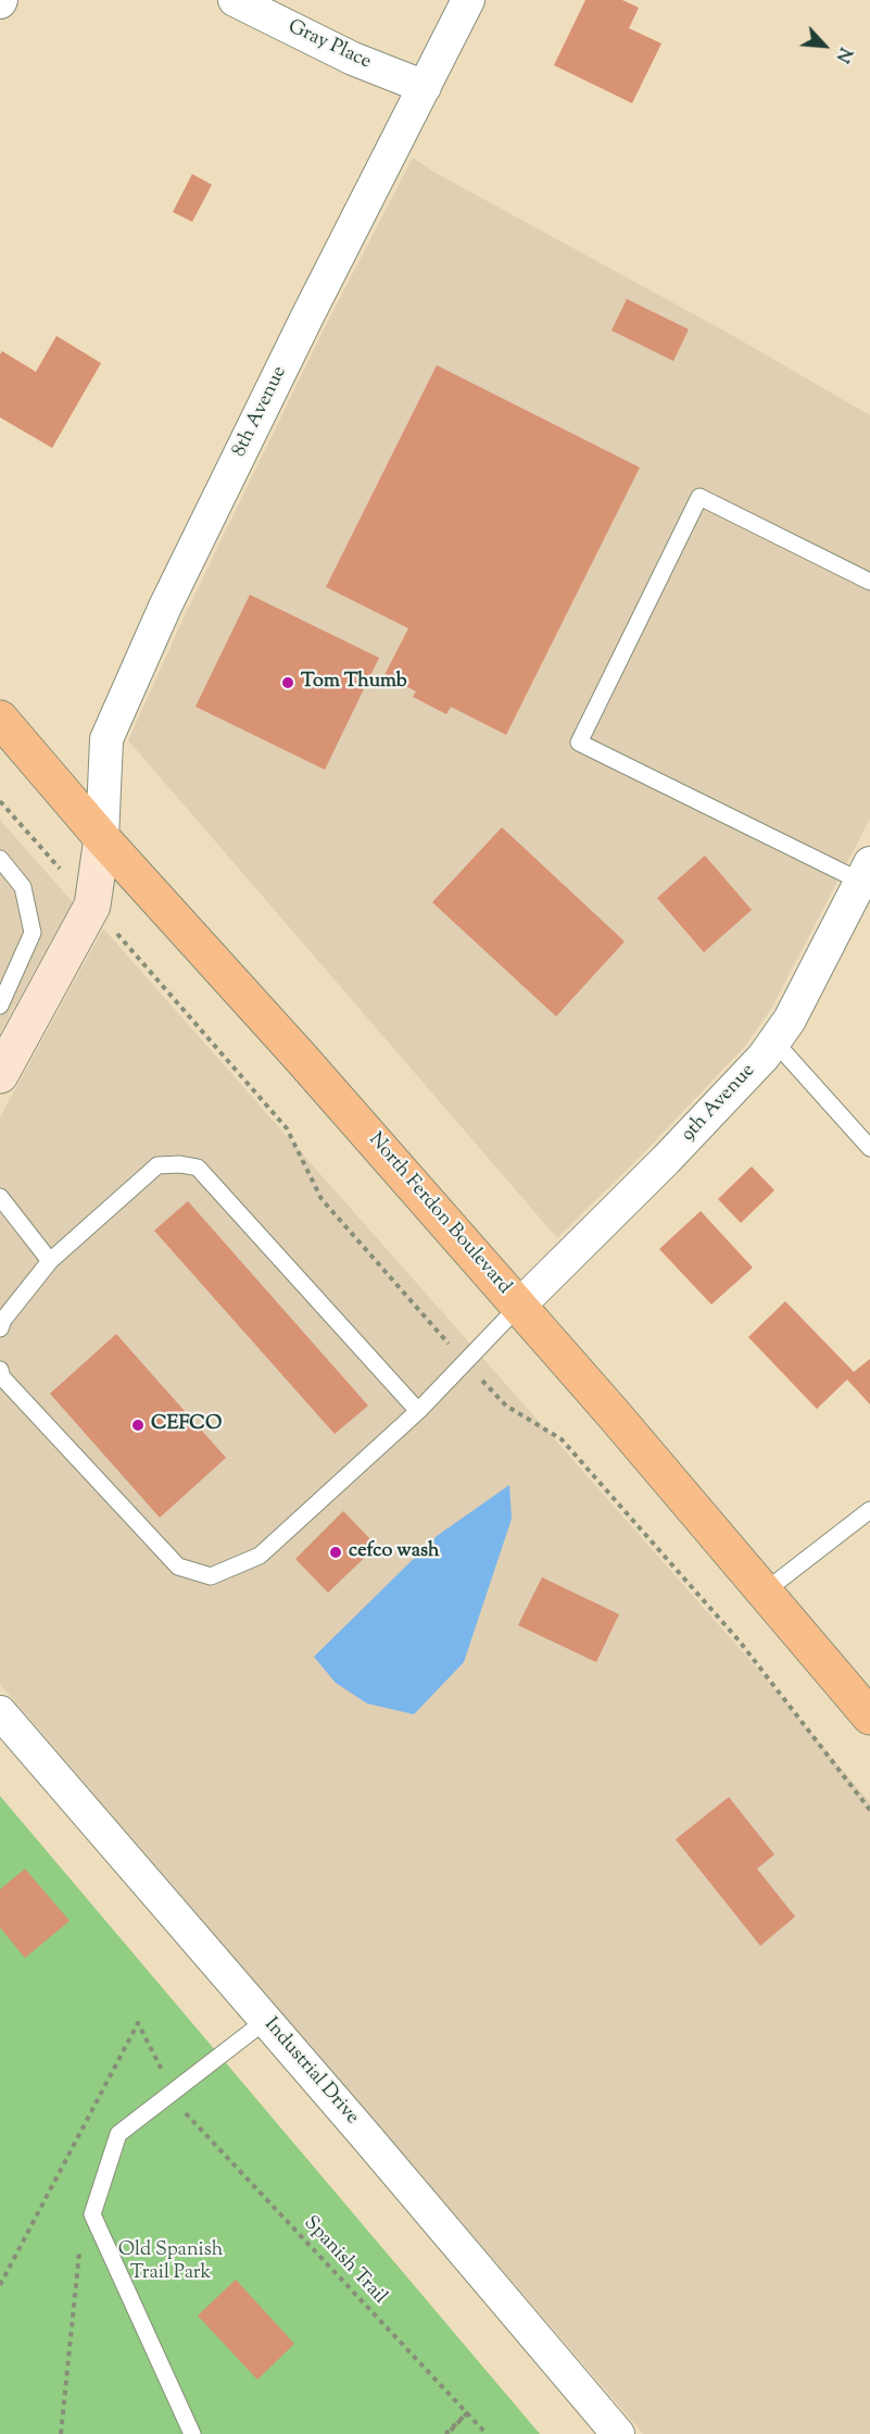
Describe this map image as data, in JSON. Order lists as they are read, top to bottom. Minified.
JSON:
{"streets":{"main road":["North Ferdon Boulevard"],"street":["Gray Place","8th Avenue","9th Avenue","Industrial Drive"],"path":["Spanish Trail"]},"crossings":[["Gray Place","8th Avenue"],["8th Avenue","North Ferdon Boulevard"],["9th Avenue","North Ferdon Boulevard"]],"parks":["Old Spanish Trail Park"],"places":["Tom Thumb","CEFCO","cefco wash"],"north":"bottom right"}
